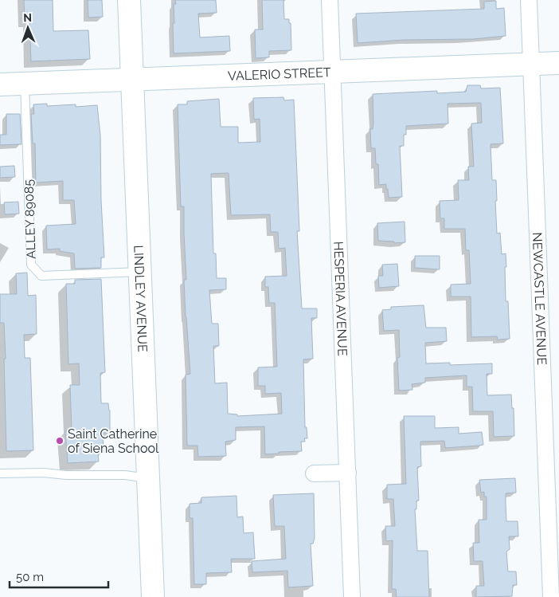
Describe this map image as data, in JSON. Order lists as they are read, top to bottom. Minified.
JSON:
{"streets":{"main road":["VALERIO STREET","LINDLEY AVENUE"],"street":["HESPERIA AVENUE","NEWCASTLE AVENUE"],"lane":["ALLEY 89085"]},"crossings":[["VALERIO STREET","ALLEY 89085"],["VALERIO STREET","LINDLEY AVENUE"],["VALERIO STREET","HESPERIA AVENUE"],["VALERIO STREET","NEWCASTLE AVENUE"],["ALLEY 89085","LINDLEY AVENUE"]],"places":["Saint Catherine of Siena School"],"scale_bar":"50 m","north":"top"}
